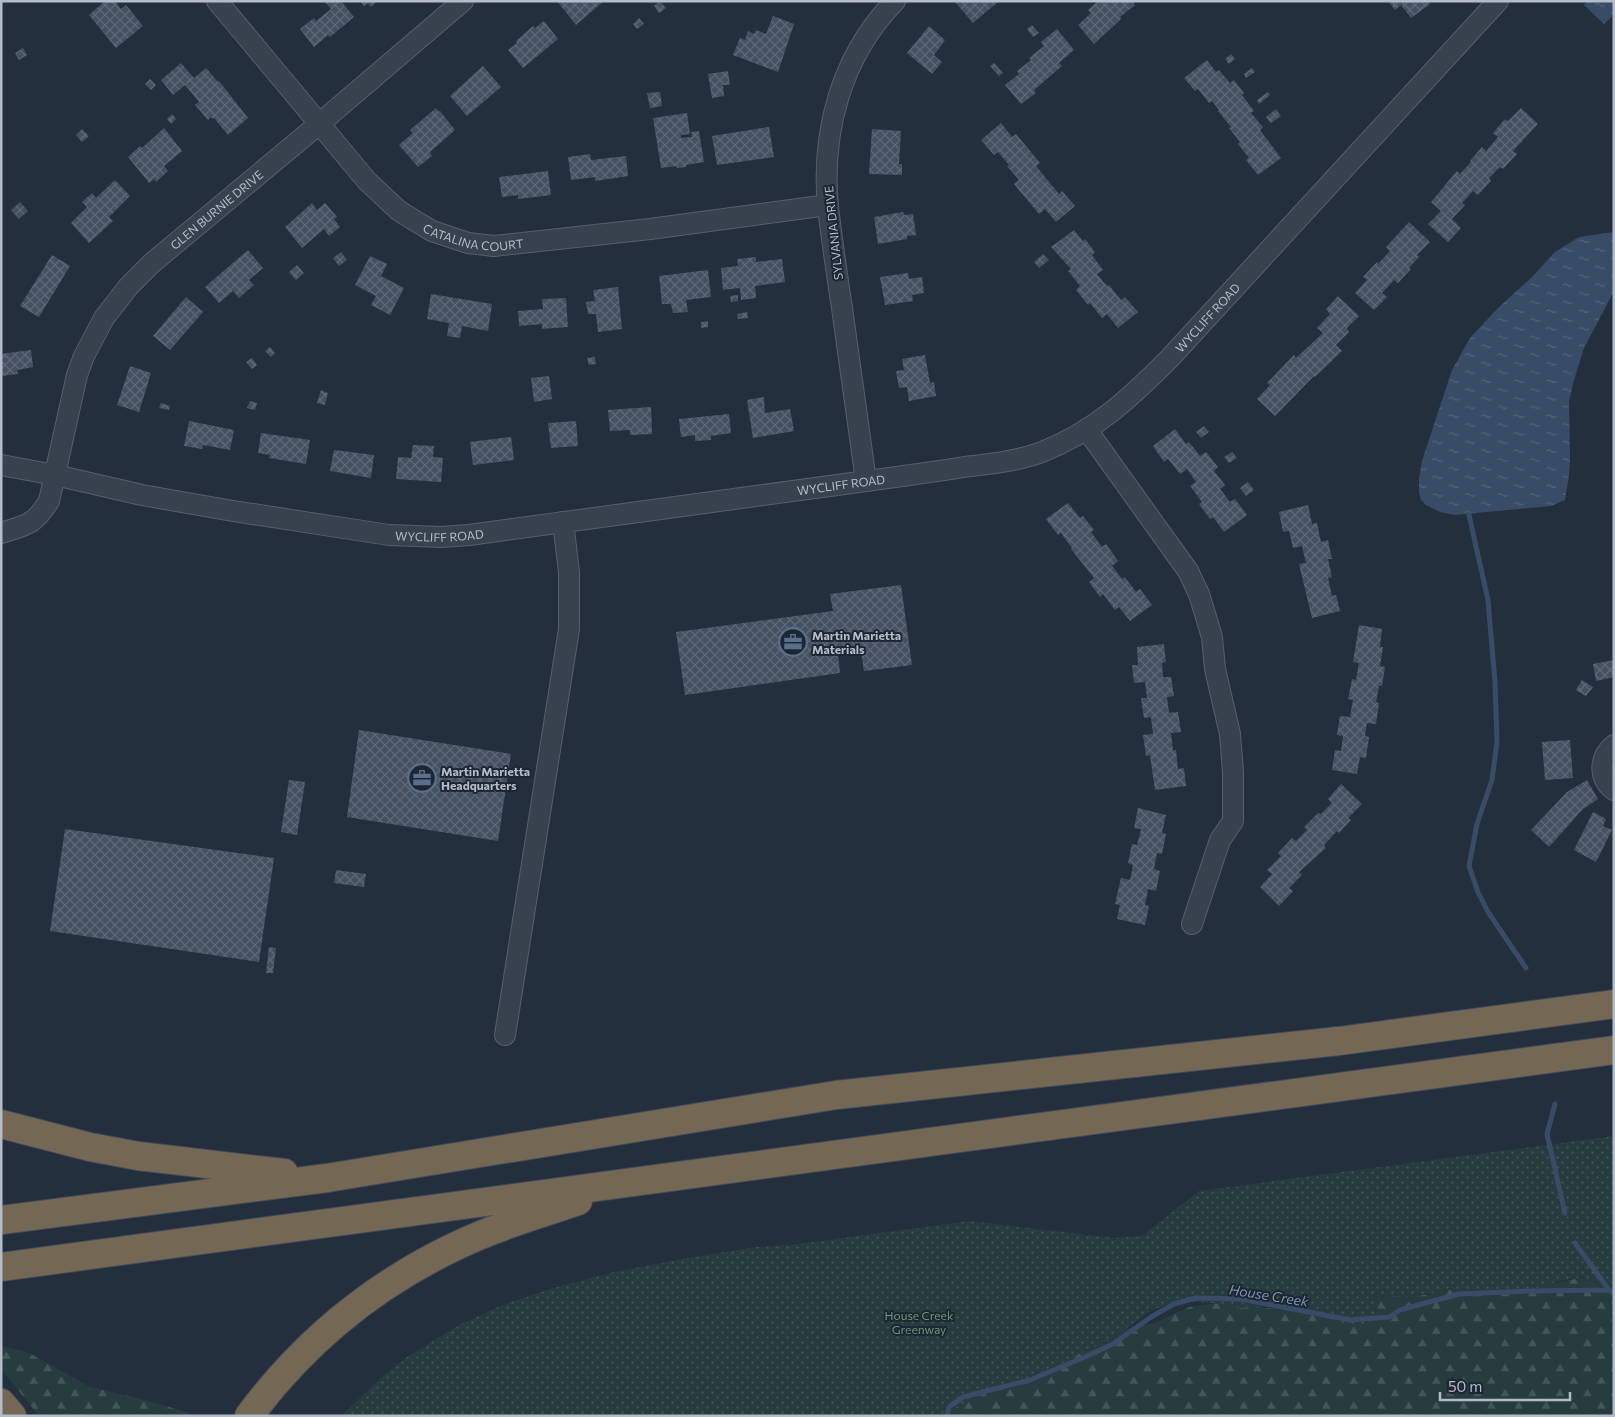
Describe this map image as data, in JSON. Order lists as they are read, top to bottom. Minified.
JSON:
{"streets":{"street":["GLEN BURNIE DRIVE","CATALINA COURT","SYLVANIA DRIVE","WYCLIFF ROAD"]},"crossings":[["GLEN BURNIE DRIVE","CATALINA COURT"],["GLEN BURNIE DRIVE","WYCLIFF ROAD"],["CATALINA COURT","SYLVANIA DRIVE"],["SYLVANIA DRIVE","WYCLIFF ROAD"]],"water":["House Creek"],"parks":["House Creek Greenway"],"places":{"office":["Martin Marietta Materials","Martin Marietta Headquarters"]},"scale_bar":"50 m"}
